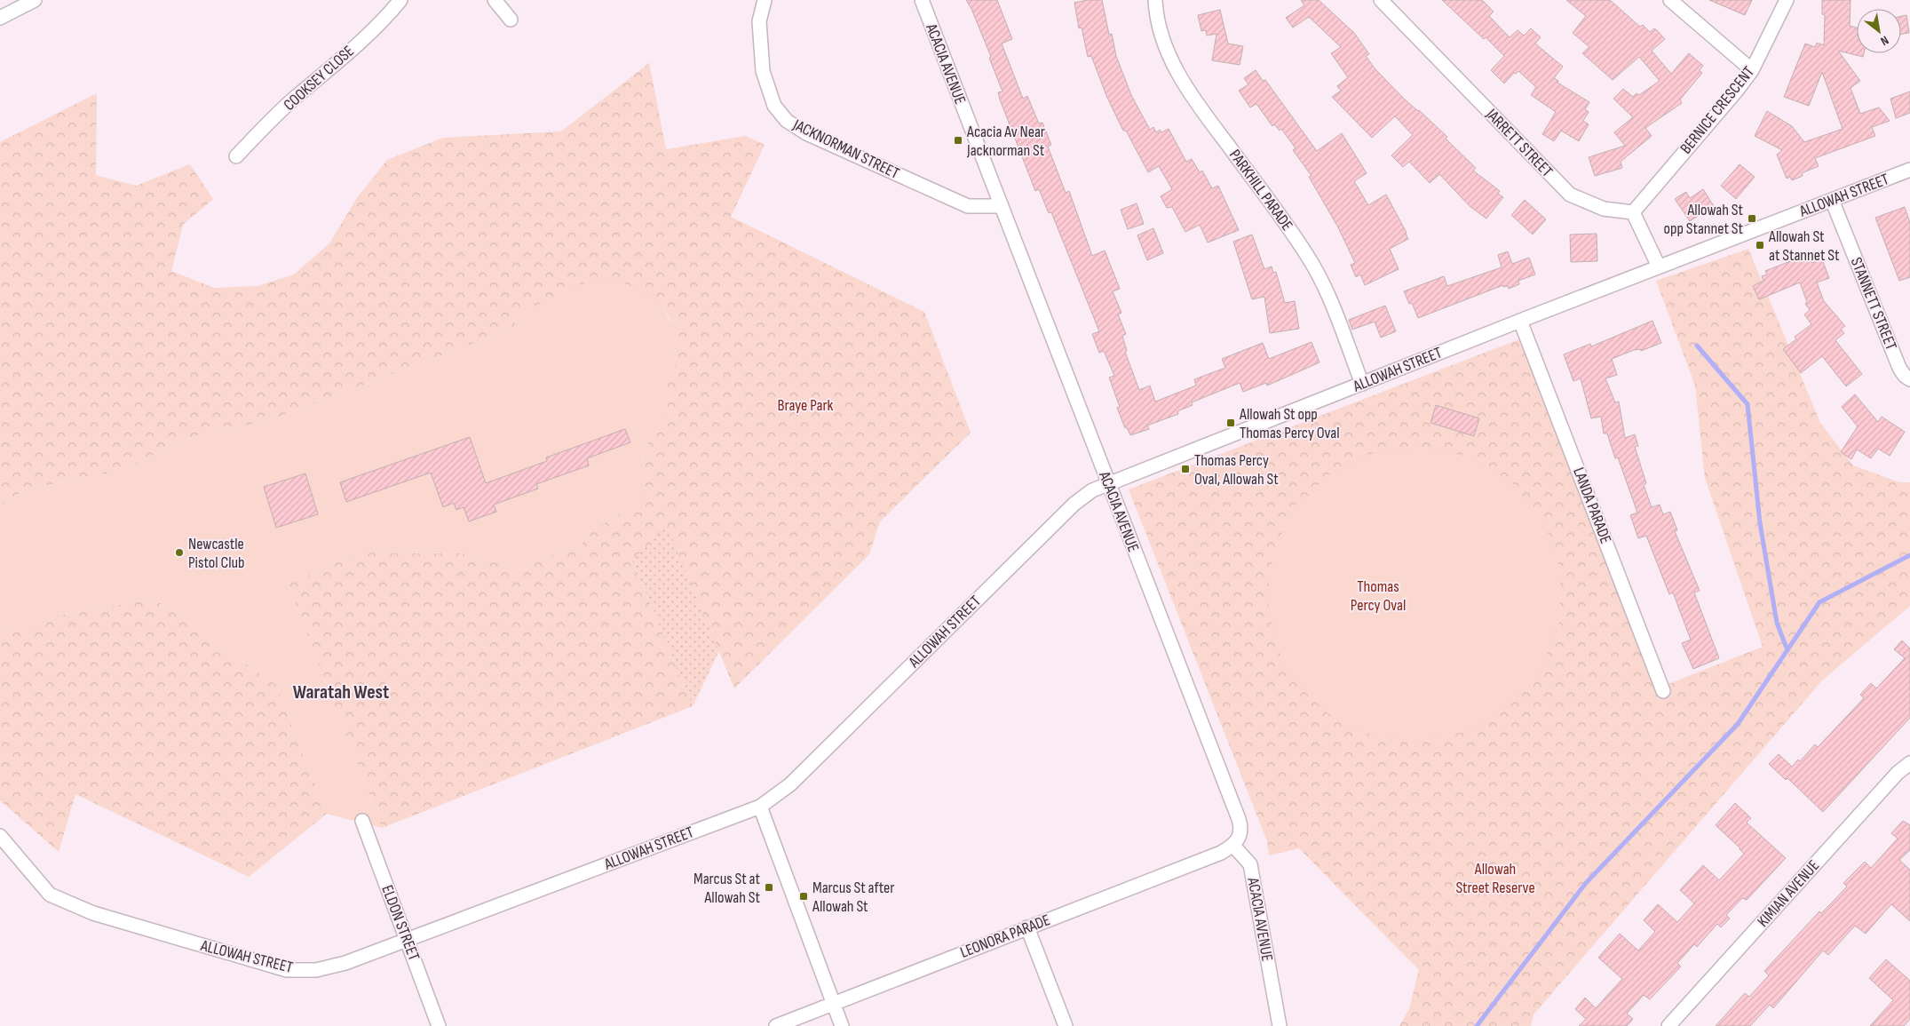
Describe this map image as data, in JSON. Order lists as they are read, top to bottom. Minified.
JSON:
{"streets":{"street":["ACACIA AVENUE","COOKSEY CLOSE","BERNICE CRESCENT","JARRETT STREET","JACKNORMAN STREET","PARKHILL PARADE","ALLOWAH STREET","STANNETT STREET","LANDA PARADE","KIMIAN AVENUE","ELDON STREET","LEONORA PARADE"]},"crossings":[["ACACIA AVENUE","JACKNORMAN STREET"],["ACACIA AVENUE","ALLOWAH STREET"],["ACACIA AVENUE","LEONORA PARADE"],["BERNICE CRESCENT","JARRETT STREET"],["PARKHILL PARADE","ALLOWAH STREET"],["ALLOWAH STREET","STANNETT STREET"],["ALLOWAH STREET","LANDA PARADE"],["ALLOWAH STREET","ELDON STREET"]],"districts":["Waratah West"],"parks":["Braye Park","Thomas Percy Oval","Allowah Street Reserve"],"places":{"transit":["Acacia Av Near Jacknorman St","Allowah St opp Stannet St","Allowah St at Stannet St","Allowah St opp Thomas Percy Oval","Thomas Percy Oval, Allowah St","Marcus St at Allowah St","Marcus St after Allowah St"],"other":["Newcastle Pistol Club"]},"north":"bottom right"}
